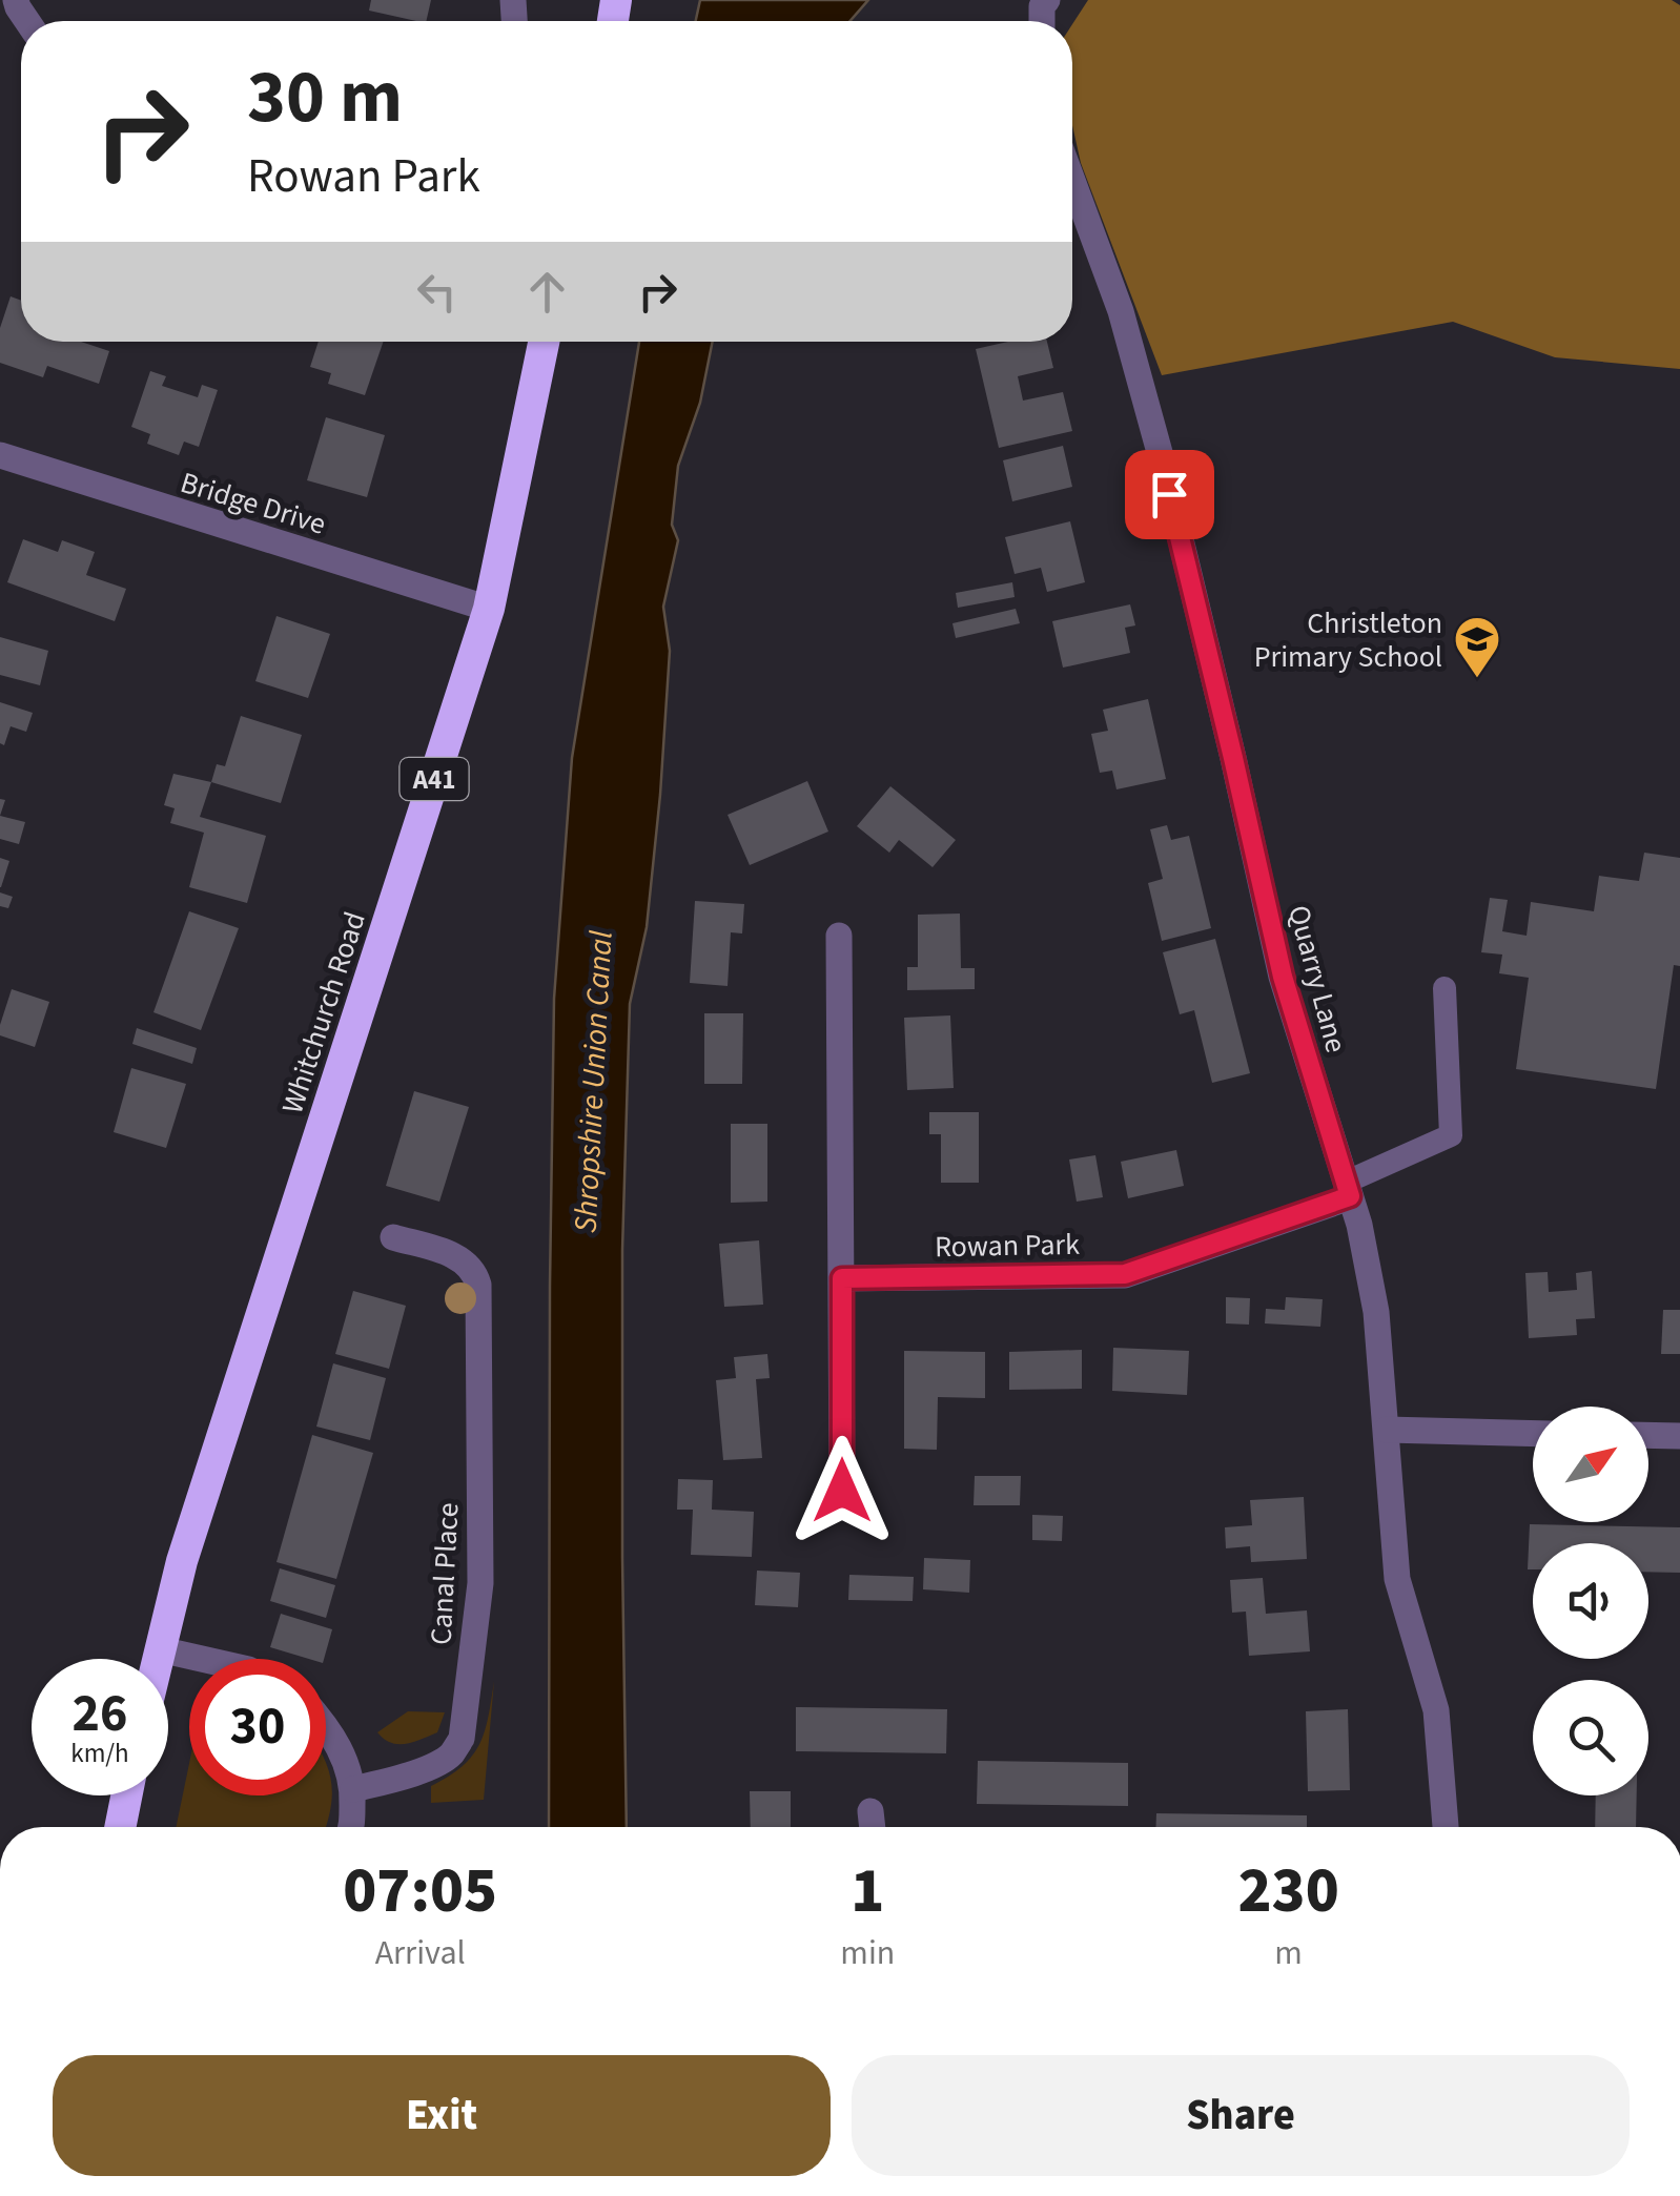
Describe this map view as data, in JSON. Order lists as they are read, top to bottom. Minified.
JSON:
{"streets":{"highway":["A41","Whitchurch Road"],"street":["Bridge Drive","Quarry Lane","Rowan Park","Canal Place"]},"crossings":[["Bridge Drive","Whitchurch Road"],["Quarry Lane","Rowan Park"]],"water":["Shropshire Union Canal"],"places":{"school or university":["Christleton Primary School"]},"north":"top right","page":{"turn":["30 m","Rowan Park"],"speed":"26 km/h","limit":"30","eta":["07:05","Arrival","1","min","230","m"],"buttons":["Exit","Share"]}}
